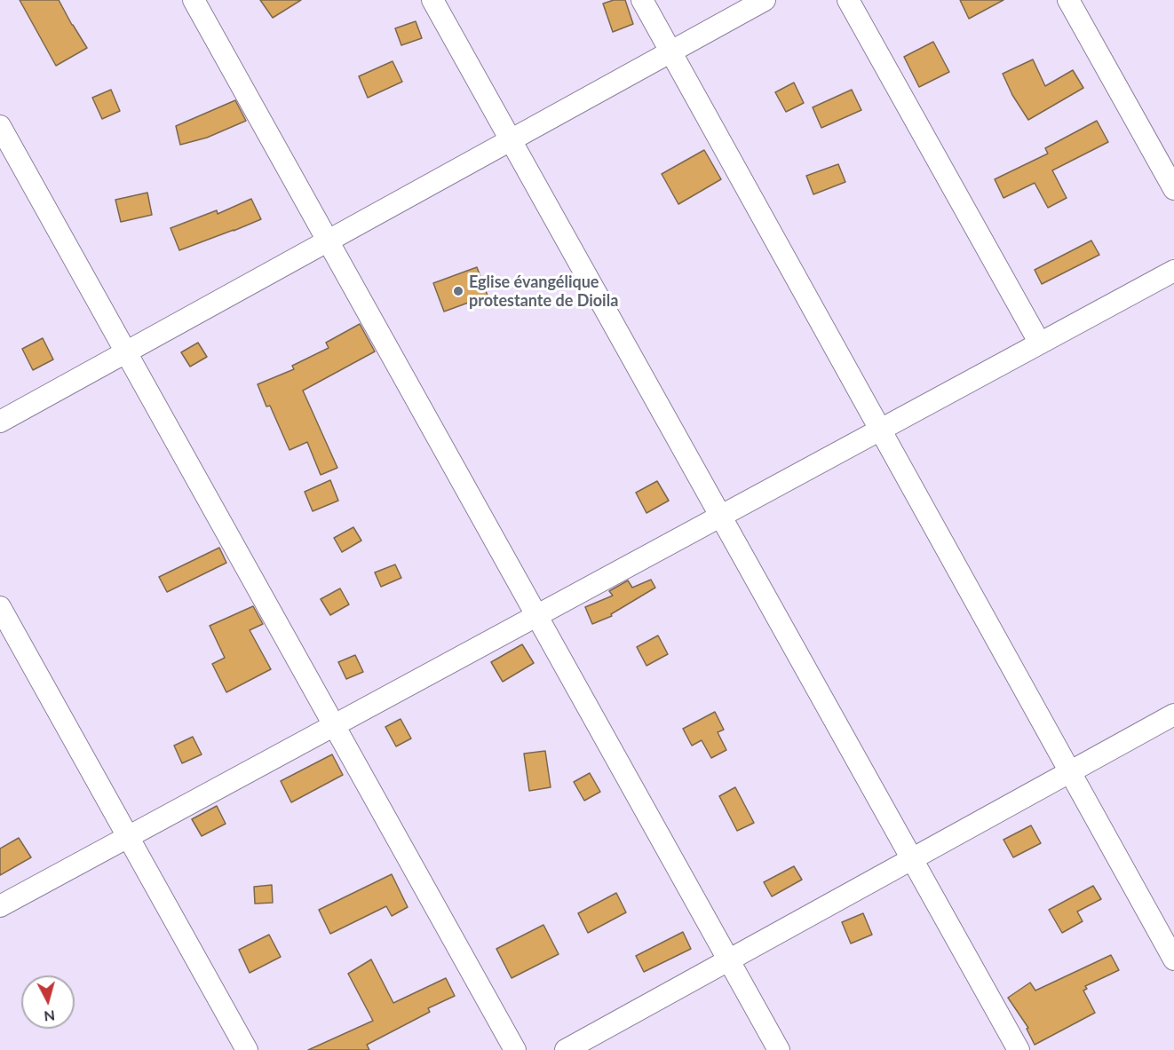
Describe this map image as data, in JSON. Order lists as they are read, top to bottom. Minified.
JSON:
{"places":["Eglise évangélique protestante de Dioila"],"north":"bottom"}
